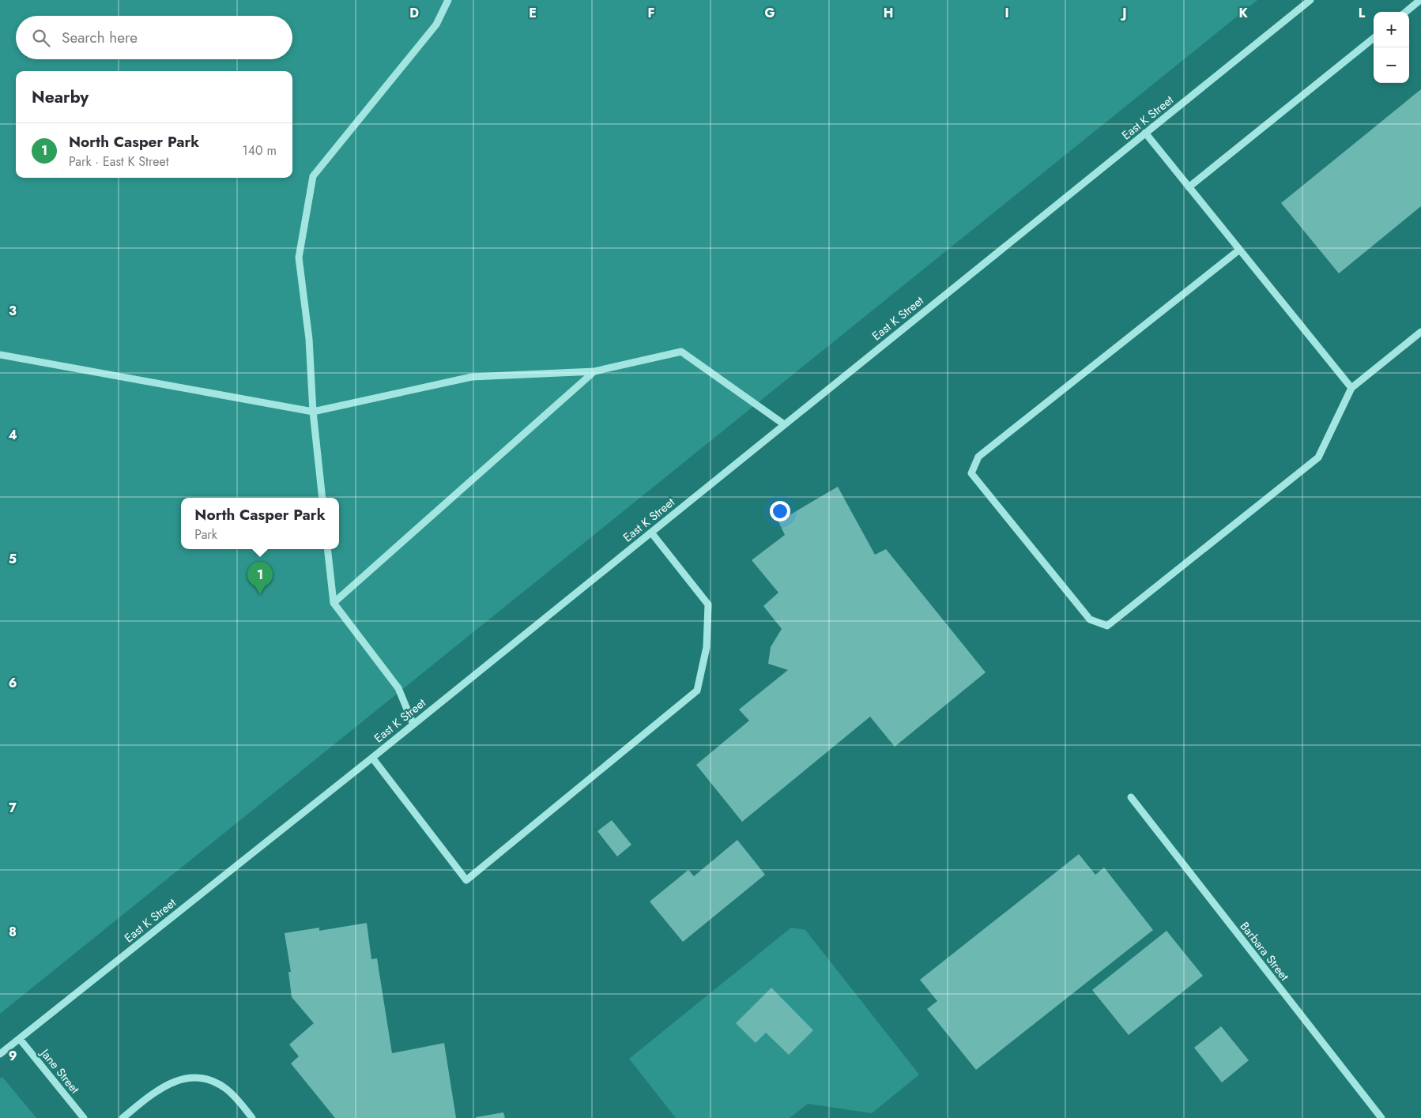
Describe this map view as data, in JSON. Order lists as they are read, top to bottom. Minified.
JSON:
{"streets":{"street":["East K Street","Barbara Street","Jane Street"]},"crossings":[["East K Street","Jane Street"]],"page":{"map_buttons":["+","−"],"search":"Search here","heading":"Nearby","list":[{"mark":"1","name":"North Casper Park","note":"Park · East K Street","value":"140 m"}],"popup":["North Casper Park","Park"],"pins":"1"},"grid":{"columns":["D","E","F","G","H","I","J","K","L"],"rows":["3","4","5","6","7","8","9"]}}
